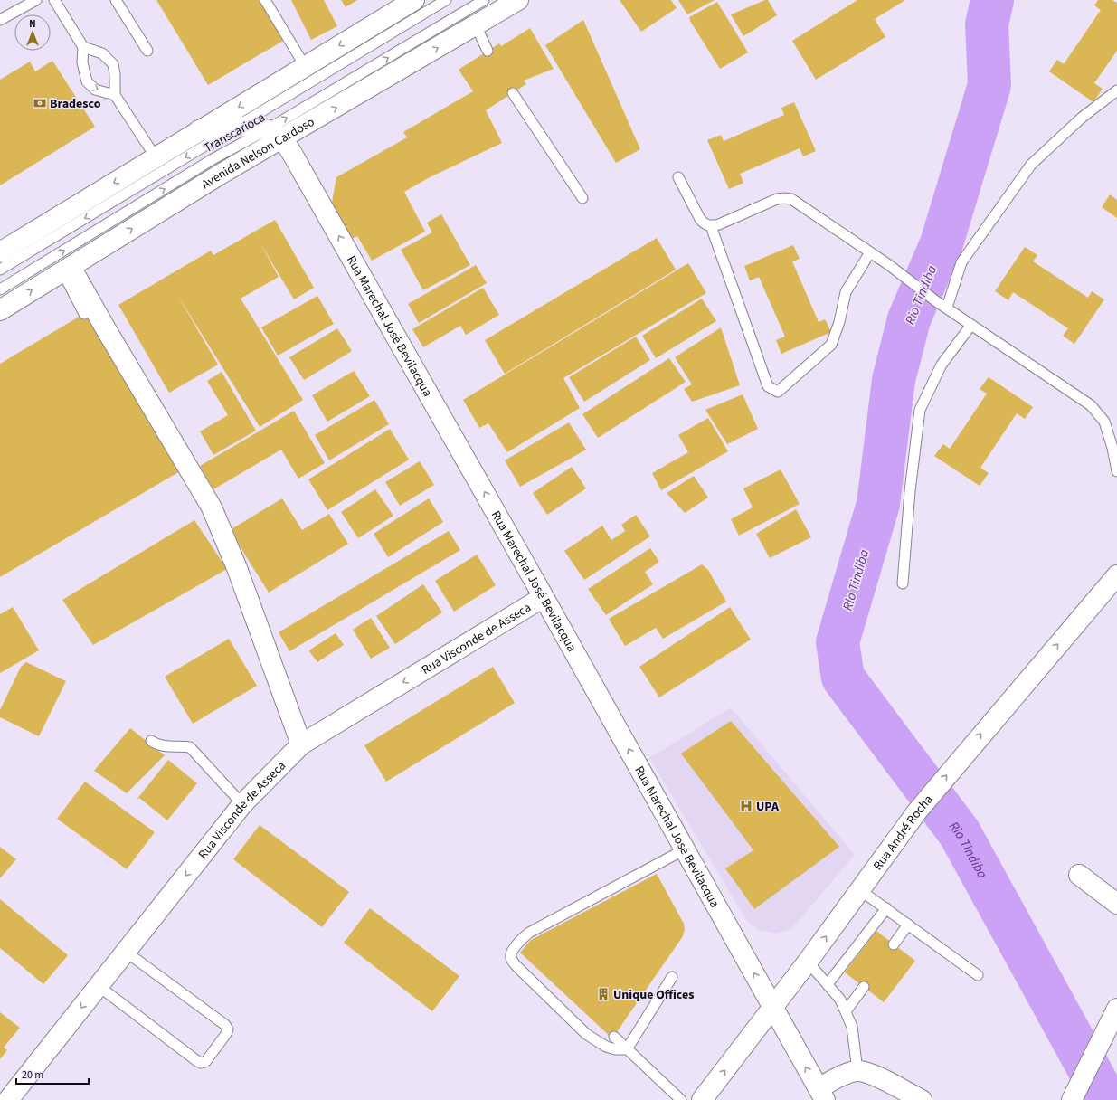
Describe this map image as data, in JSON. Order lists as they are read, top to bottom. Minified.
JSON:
{"streets":{"street":["Avenida Nelson Cardoso","Rua Marechal José Bevilacqua","Rua Visconde de Asseca","Rua André Rocha"],"lane":["Transcarioca"]},"crossings":[["Transcarioca","Avenida Nelson Cardoso"],["Transcarioca","Rua Marechal José Bevilacqua"],["Avenida Nelson Cardoso","Rua Marechal José Bevilacqua"],["Rua Marechal José Bevilacqua","Rua Visconde de Asseca"],["Rua Marechal José Bevilacqua","Rua André Rocha"]],"one_way":["Rua Marechal José Bevilacqua","Rua Visconde de Asseca","Rua André Rocha"],"water":["Rio Tindiba"],"places":{"bank":["Bradesco"],"hospital":["UPA"],"building":["Unique Offices"]},"scale_bar":"20 m","north":"top"}
